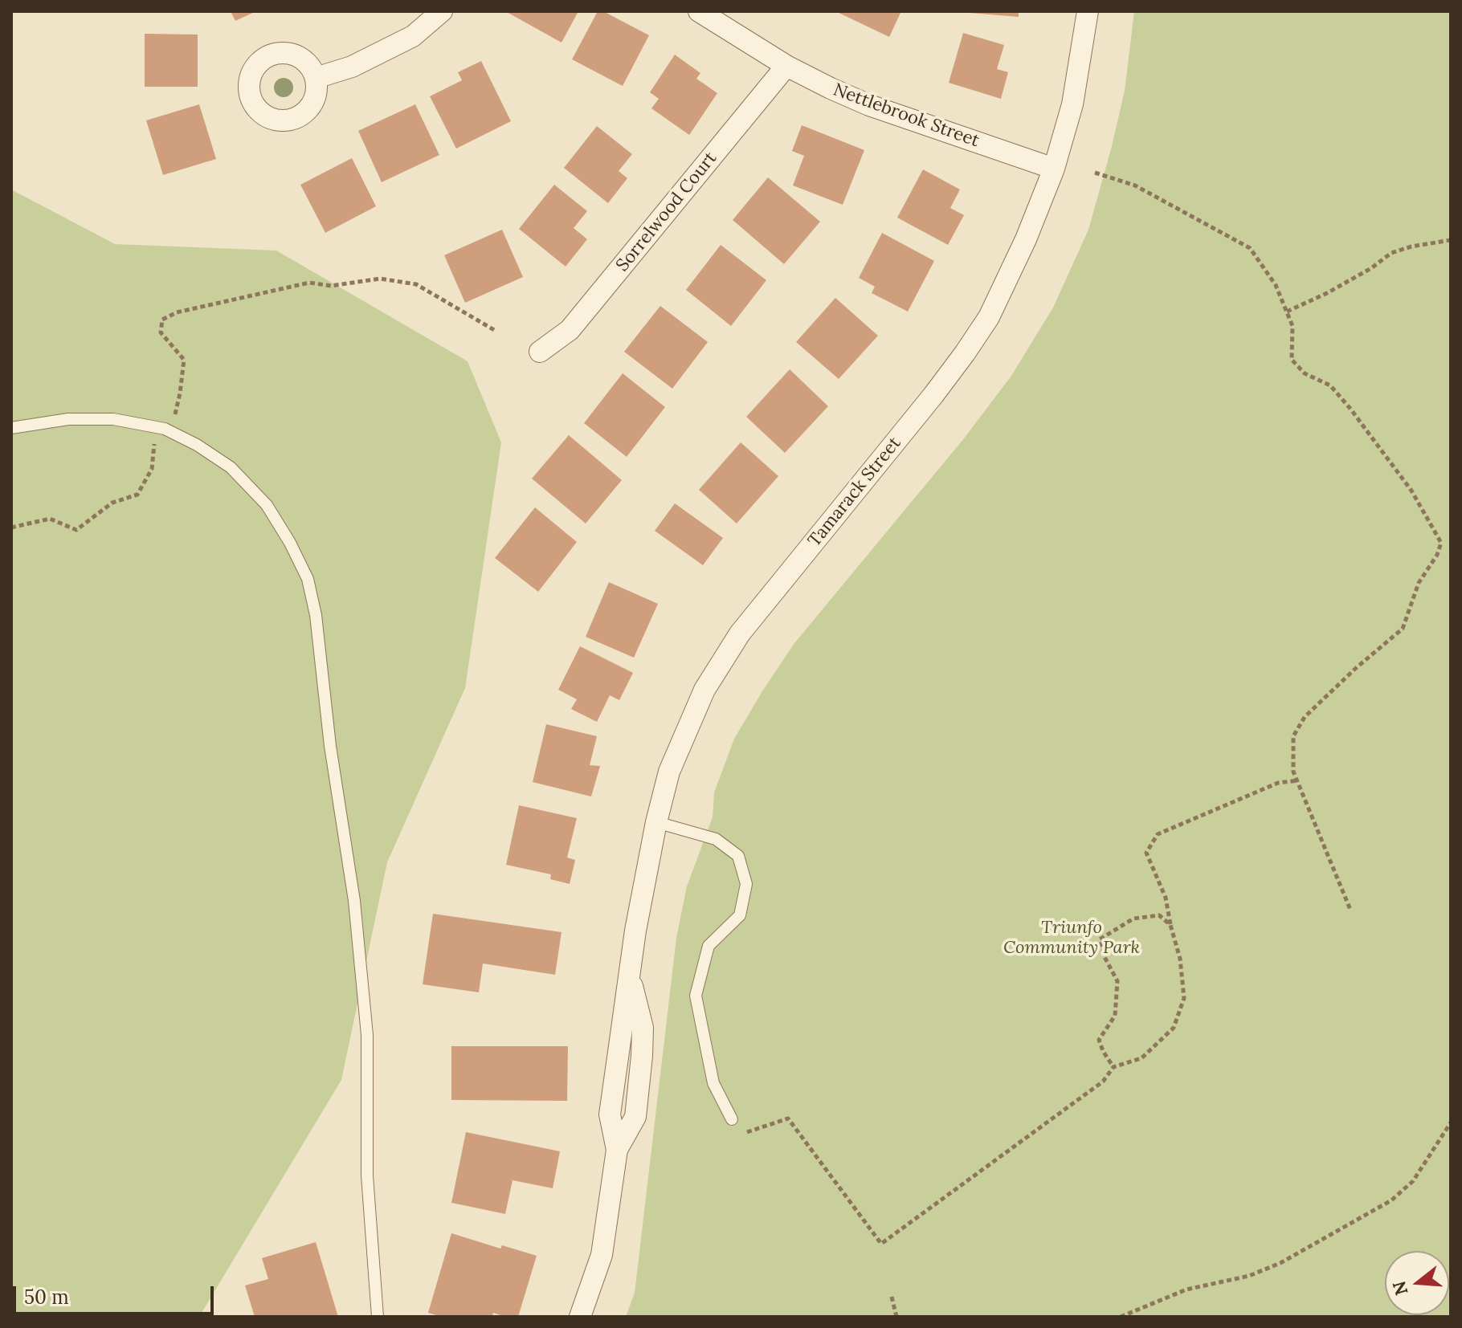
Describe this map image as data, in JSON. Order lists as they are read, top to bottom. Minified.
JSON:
{"streets":{"street":["Nettlebrook Street","Sorrelwood Court","Tamarack Street"]},"crossings":[["Nettlebrook Street","Sorrelwood Court"],["Nettlebrook Street","Tamarack Street"]],"parks":["Triunfo Community Park"],"scale_bar":"50 m","north":"left"}
